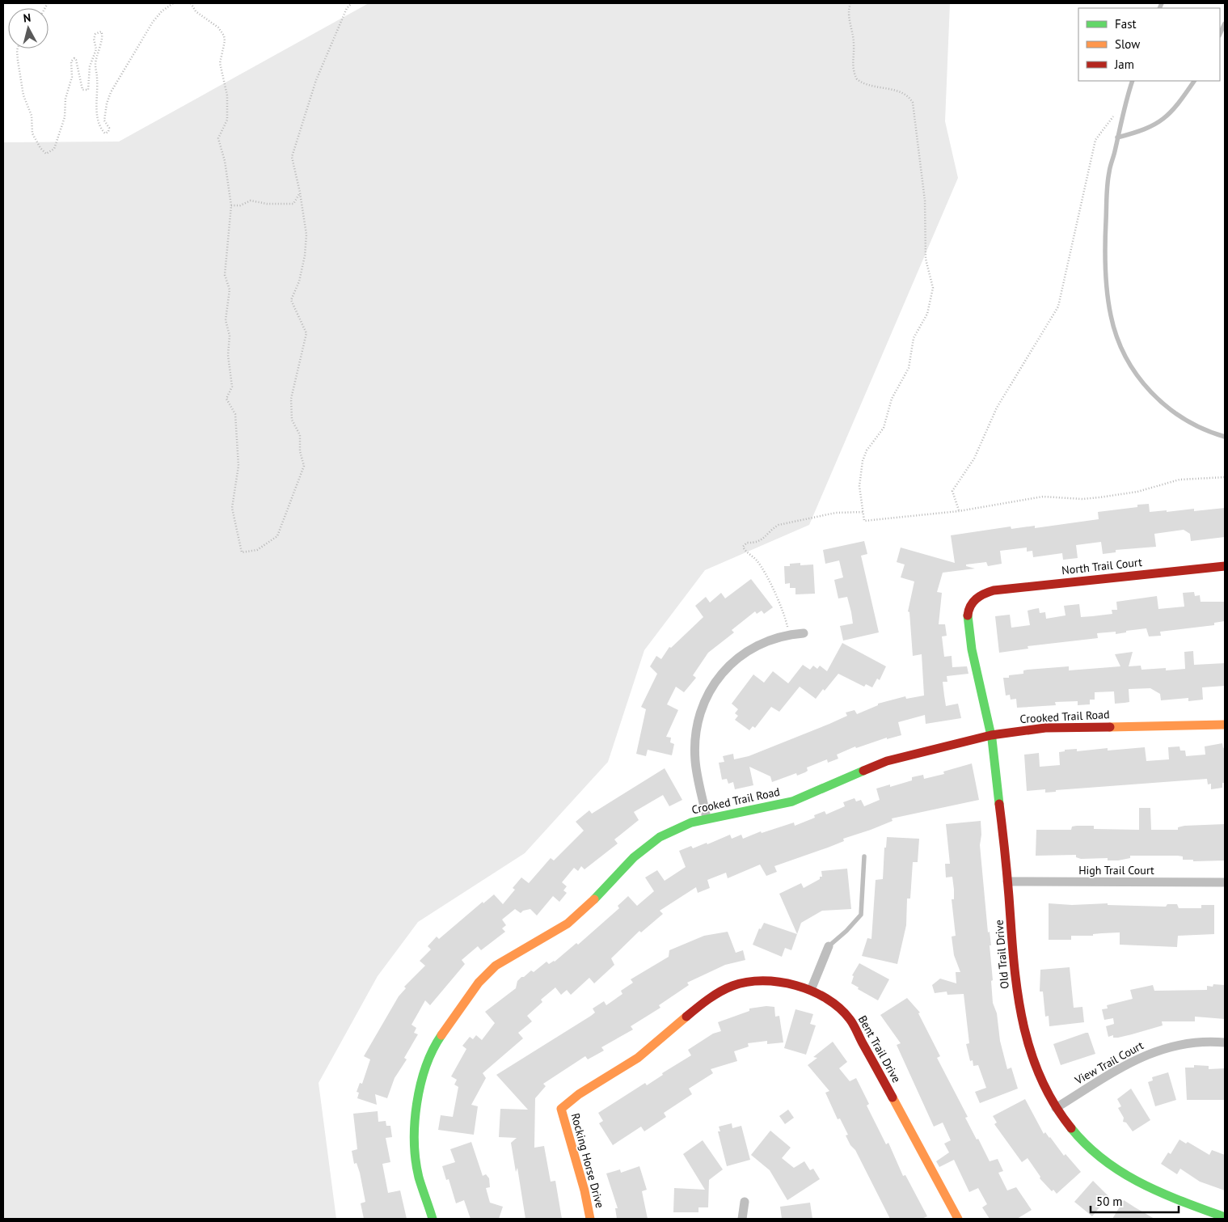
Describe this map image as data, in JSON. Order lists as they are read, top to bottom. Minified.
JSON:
{"streets":{"street":["North Trail Court","Crooked Trail Road","High Trail Court","Old Trail Drive","Bent Trail Drive","View Trail Court","Rocking Horse Drive"]},"crossings":[["North Trail Court","Old Trail Drive"],["Crooked Trail Road","Old Trail Drive"],["High Trail Court","Old Trail Drive"],["Old Trail Drive","View Trail Court"],["Bent Trail Drive","Rocking Horse Drive"]],"legend":["Fast","Slow","Jam"],"scale_bar":"50 m","north":"top"}
